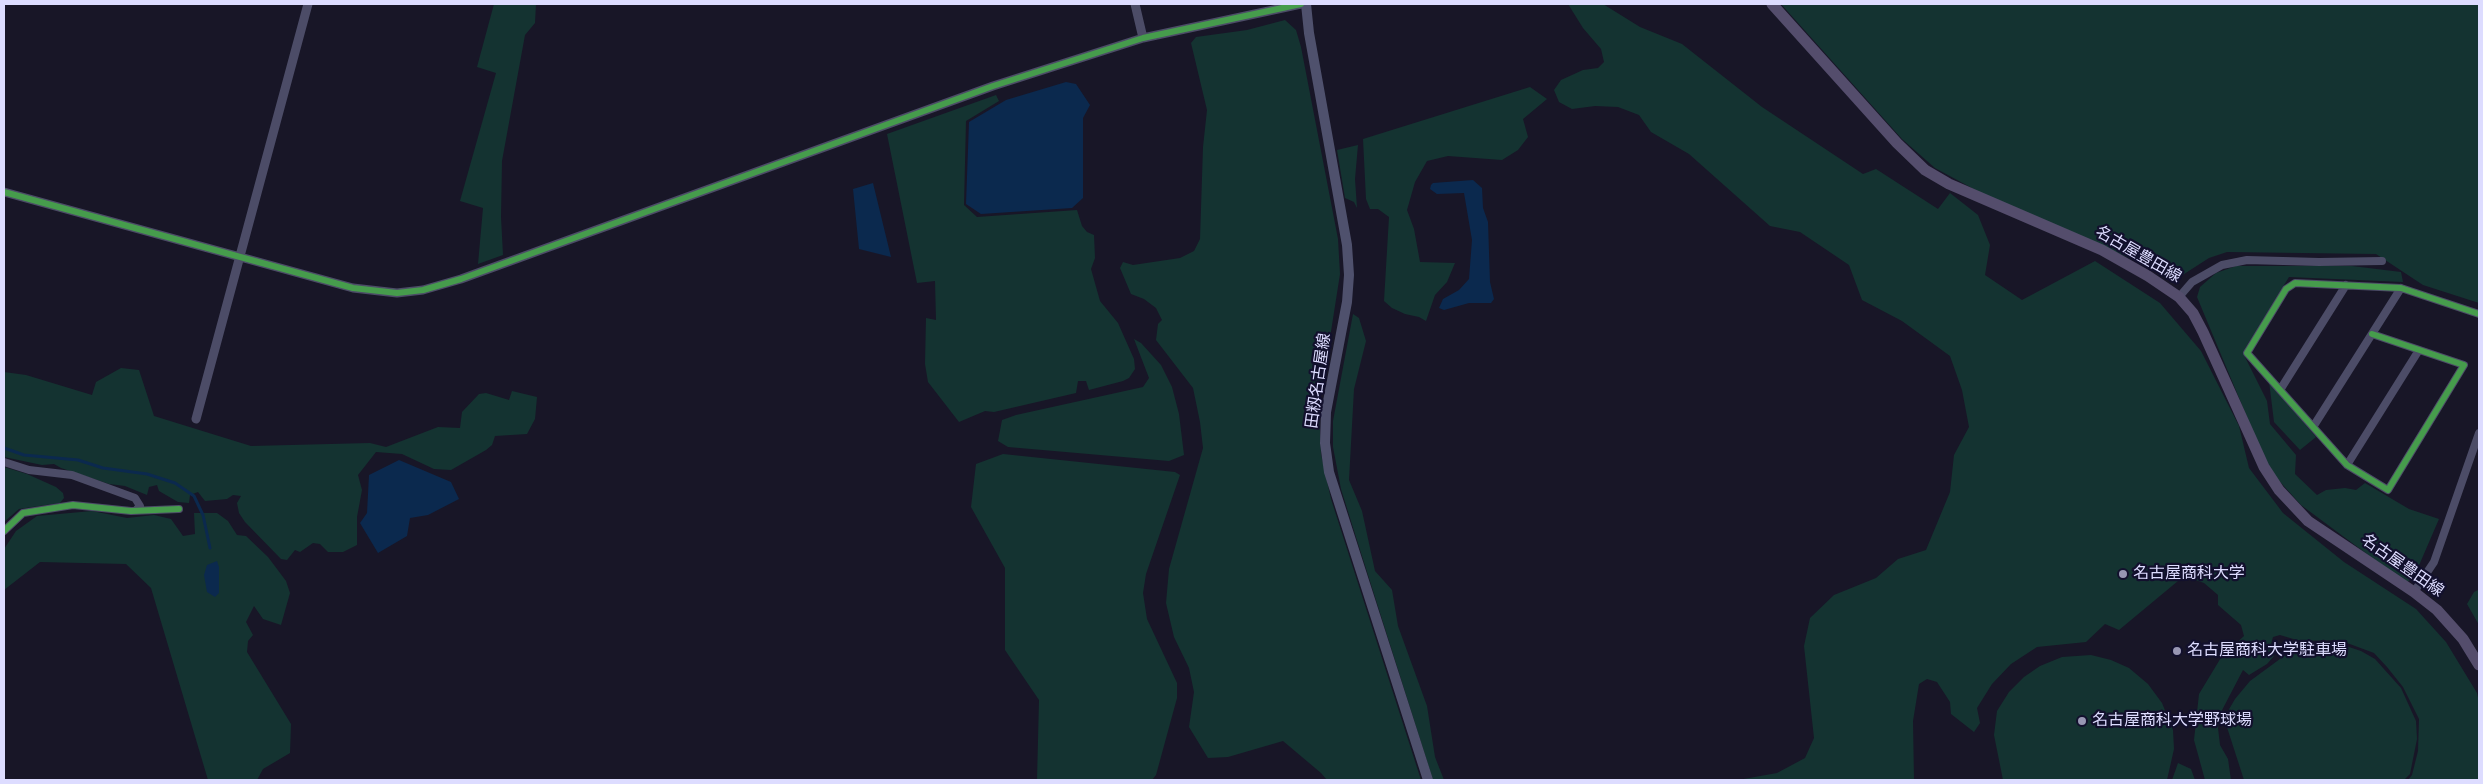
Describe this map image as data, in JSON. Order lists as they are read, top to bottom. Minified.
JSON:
{"streets":{"main road":["名古屋豊田線","田籾名古屋線"]},"places":["名古屋商科大学","名古屋商科大学駐車場","名古屋商科大学野球場"]}
